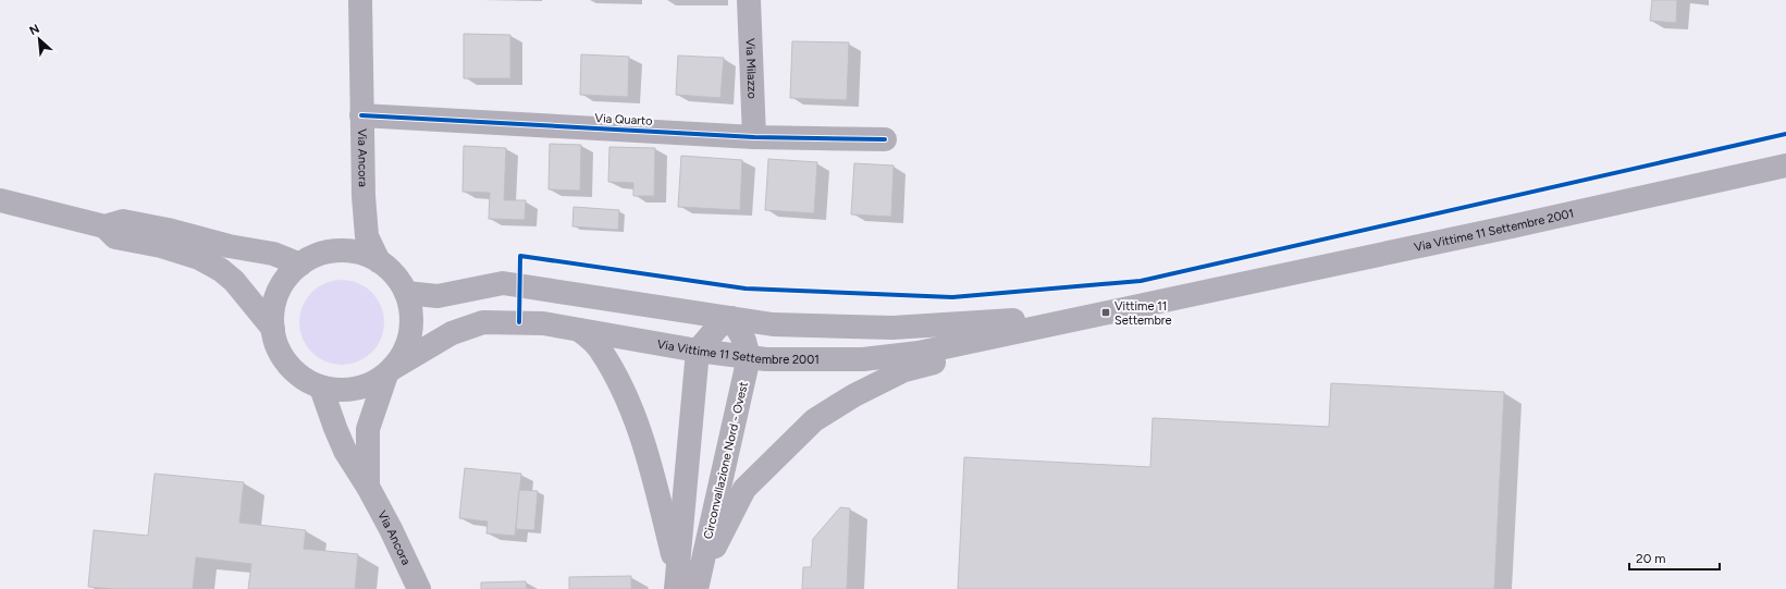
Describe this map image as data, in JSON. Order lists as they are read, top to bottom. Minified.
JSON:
{"streets":{"main road":["Via Ancora","Via Vittime 11 Settembre 2001","Circonvallazione Nord - Ovest"],"street":["Via Milazzo","Via Quarto"]},"crossings":[["Via Milazzo","Via Quarto"],["Via Quarto","Via Ancora"],["Via Ancora","Via Vittime 11 Settembre 2001"],["Via Vittime 11 Settembre 2001","Circonvallazione Nord - Ovest"]],"places":{"transit":["Vittime 11 Settembre"]},"scale_bar":"20 m","north":"top left"}
